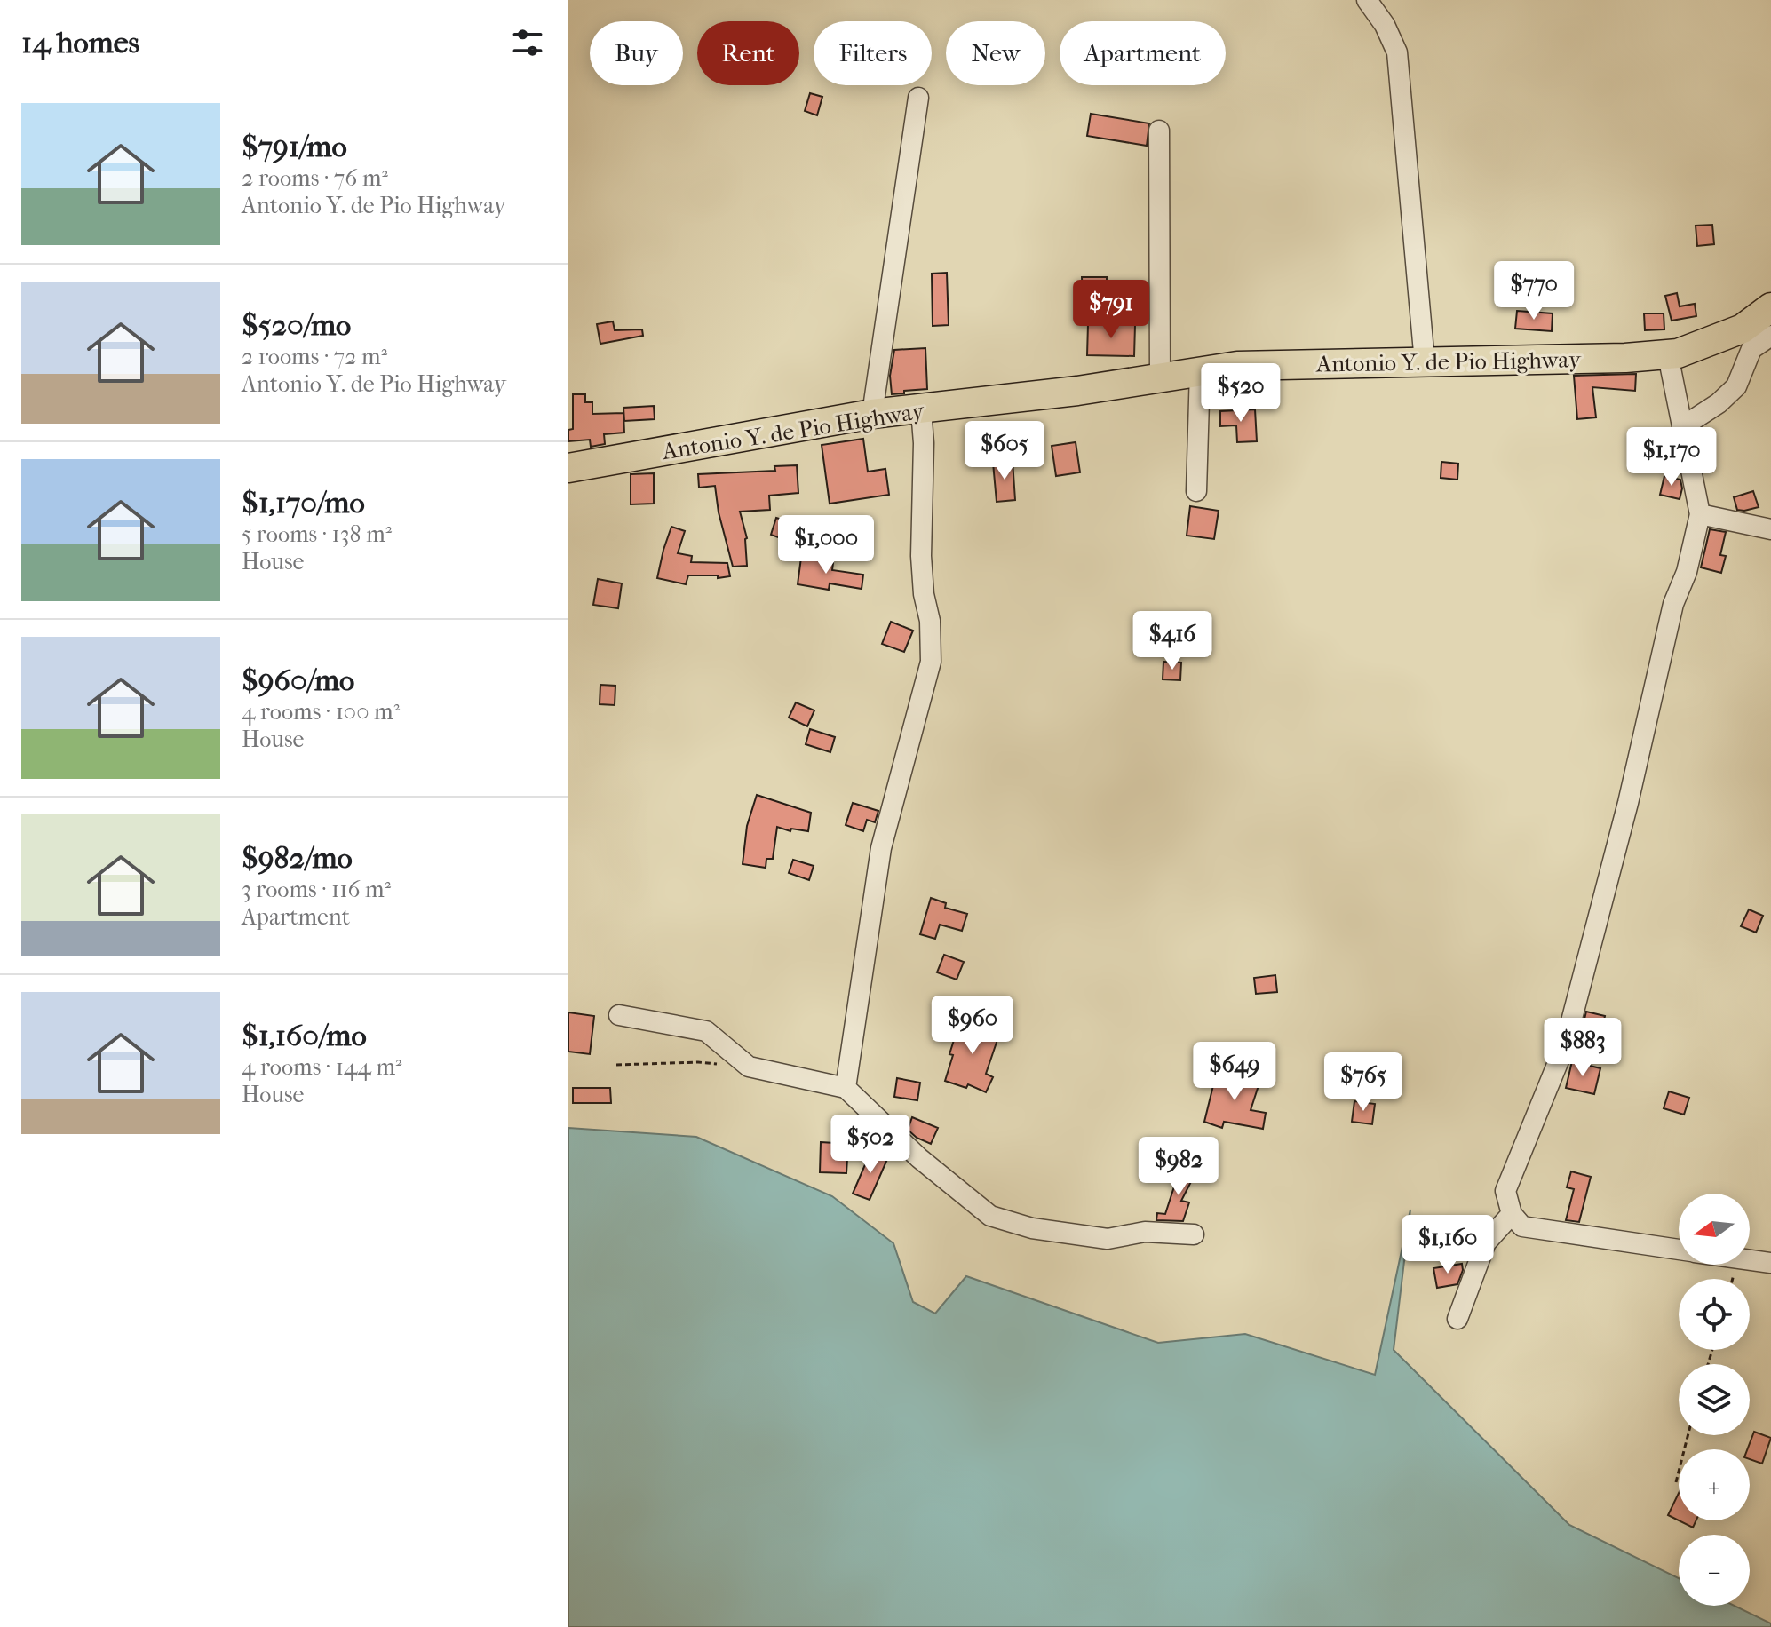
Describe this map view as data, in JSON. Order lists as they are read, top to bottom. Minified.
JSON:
{"streets":{"highway":["Antonio Y. de Pio Highway"]},"north":"left","page":{"heading":"14 homes","chip":["Buy","Rent","Filters","New","Apartment"],"list":[{"name":"$791/mo","note":"2 rooms · 76 m² · Antonio Y. de Pio Highway"},{"name":"$520/mo","note":"2 rooms · 72 m² · Antonio Y. de Pio Highway"},{"name":"$1,170/mo","note":"5 rooms · 138 m² · House"},{"name":"$960/mo","note":"4 rooms · 100 m² · House"},{"name":"$982/mo","note":"3 rooms · 116 m² · Apartment"},{"name":"$1,160/mo","note":"4 rooms · 144 m² · House"}],"price":["$770","$791","$520","$605","$1,170","$1,000","$416","$960","$883","$649","$765","$502","$982","$1,160"],"map_buttons":["+","−"]}}
